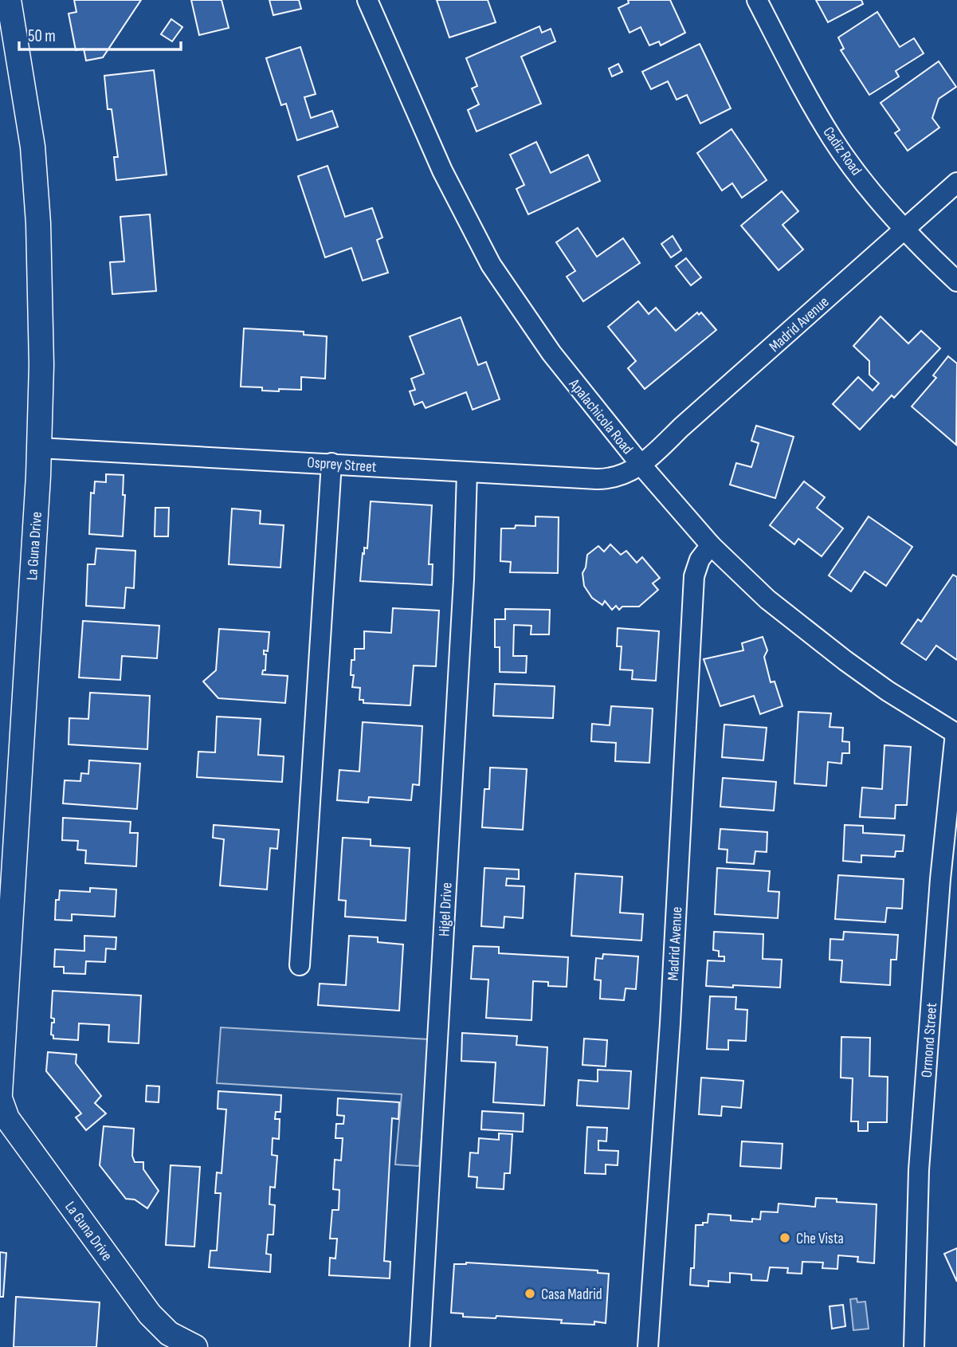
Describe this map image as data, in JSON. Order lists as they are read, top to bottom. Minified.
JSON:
{"streets":{"street":["Cadiz Road","Madrid Avenue","Apalachicola Road","Osprey Street","La Guna Drive","Higel Drive","Ormond Street"]},"crossings":[["Cadiz Road","Madrid Avenue"],["Madrid Avenue","Apalachicola Road"],["Madrid Avenue","Osprey Street"],["Apalachicola Road","Osprey Street"],["Apalachicola Road","Ormond Street"],["Osprey Street","La Guna Drive"],["Osprey Street","Higel Drive"]],"places":["Che Vista","Casa Madrid"],"scale_bar":"50 m"}
